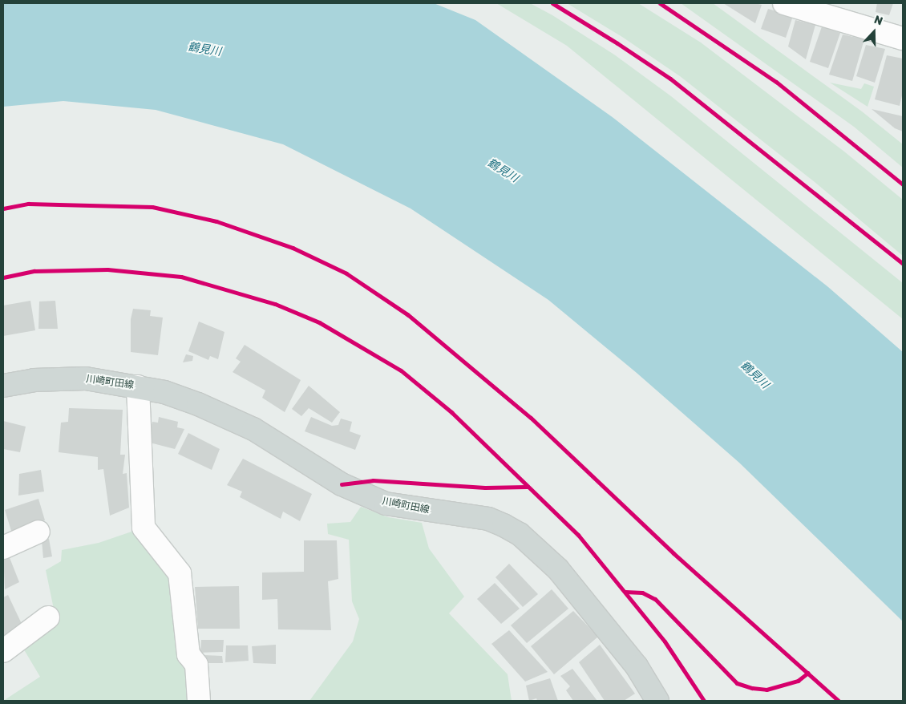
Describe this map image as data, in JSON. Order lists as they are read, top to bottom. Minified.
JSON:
{"streets":{"main road":["川崎町田線"]},"water":["鶴見川"],"north":"top"}
